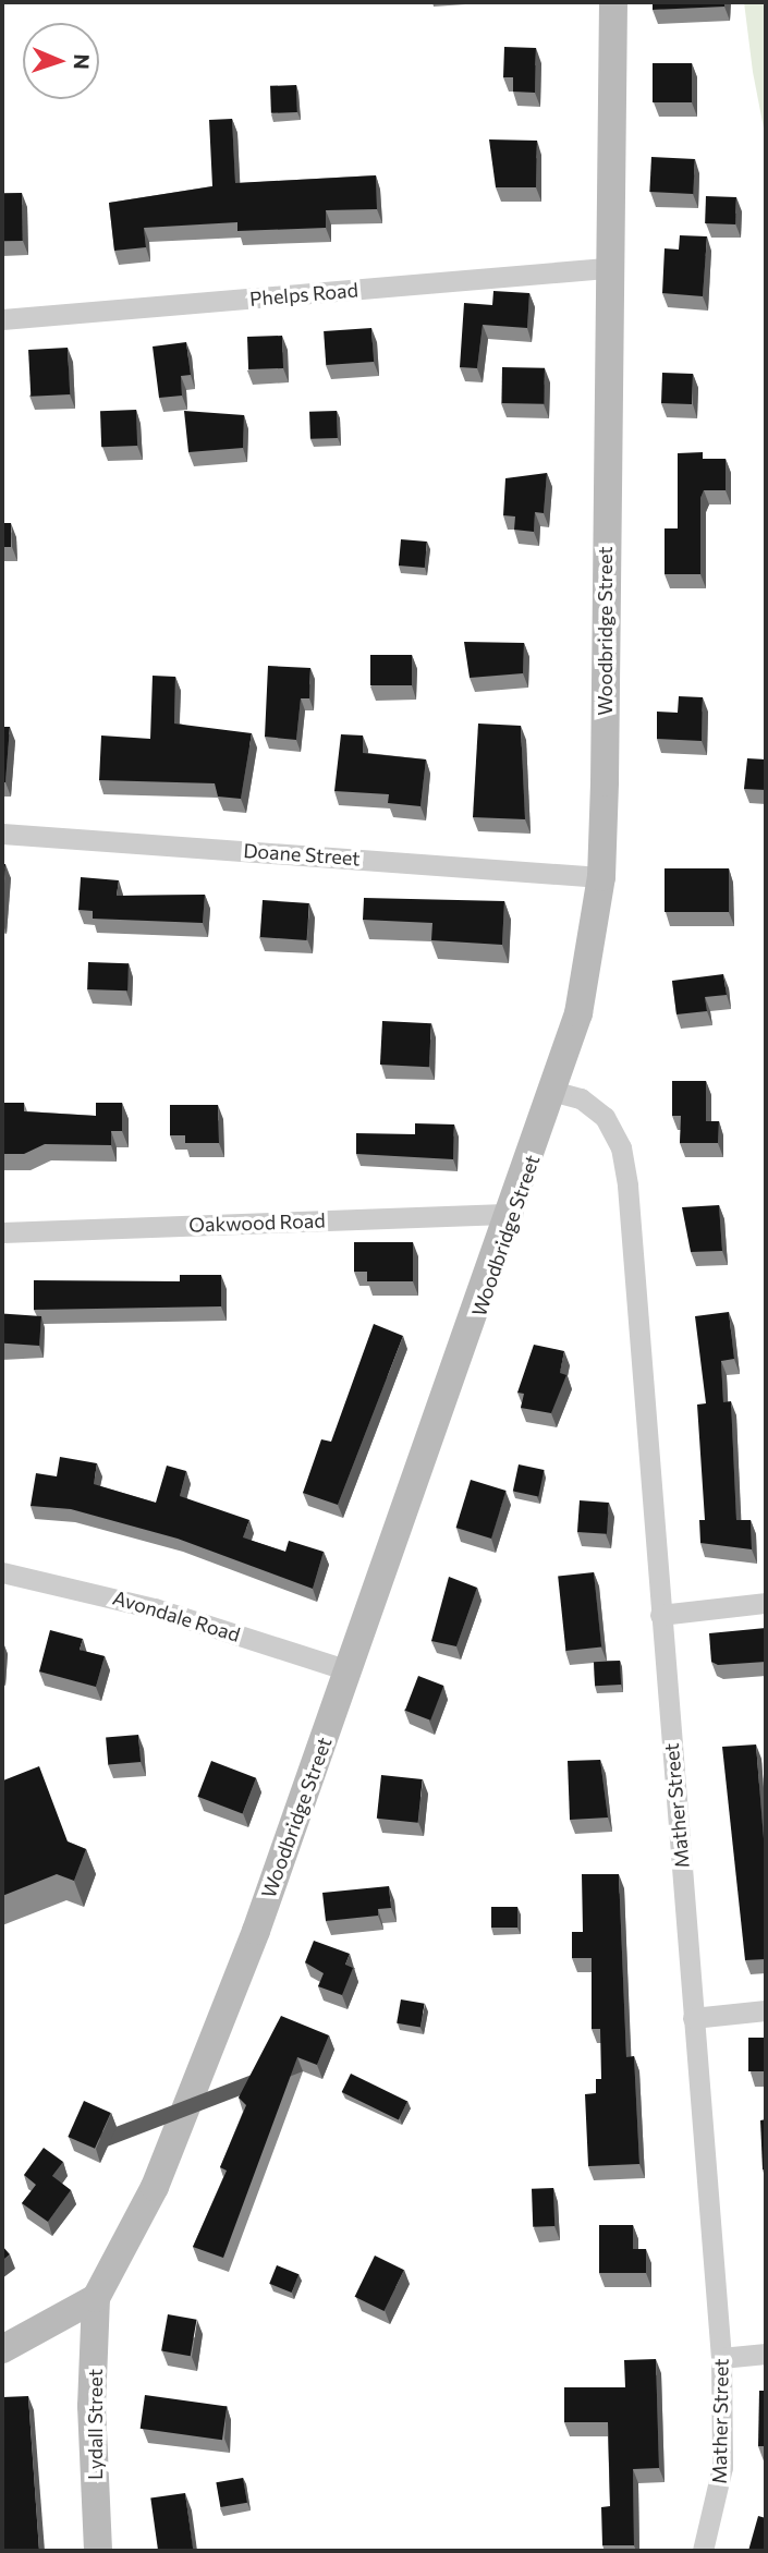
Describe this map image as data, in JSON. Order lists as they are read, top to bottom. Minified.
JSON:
{"streets":{"main road":["Woodbridge Street","Lydall Street"],"street":["Phelps Road","Doane Street","Oakwood Road","Avondale Road","Mather Street"]},"crossings":[["Phelps Road","Woodbridge Street"],["Woodbridge Street","Doane Street"],["Woodbridge Street","Oakwood Road"],["Woodbridge Street","Avondale Road"],["Woodbridge Street","Mather Street"],["Woodbridge Street","Lydall Street"]],"north":"right"}
